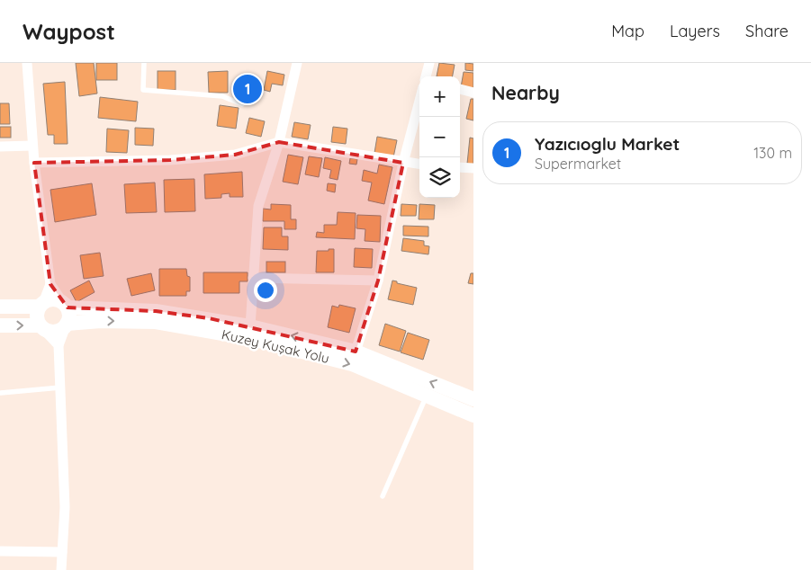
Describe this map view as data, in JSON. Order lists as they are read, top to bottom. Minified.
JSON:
{"streets":{"main road":["Kuzey Kuşak Yolu"]},"page":{"header":"Waypost","nav":["Map","Layers","Share"],"heading":"Nearby","pins":"1","map_buttons":["+","−"],"list":[{"mark":"1","name":"Yazıcıoglu Market","note":"Supermarket","value":"130 m"}]}}
